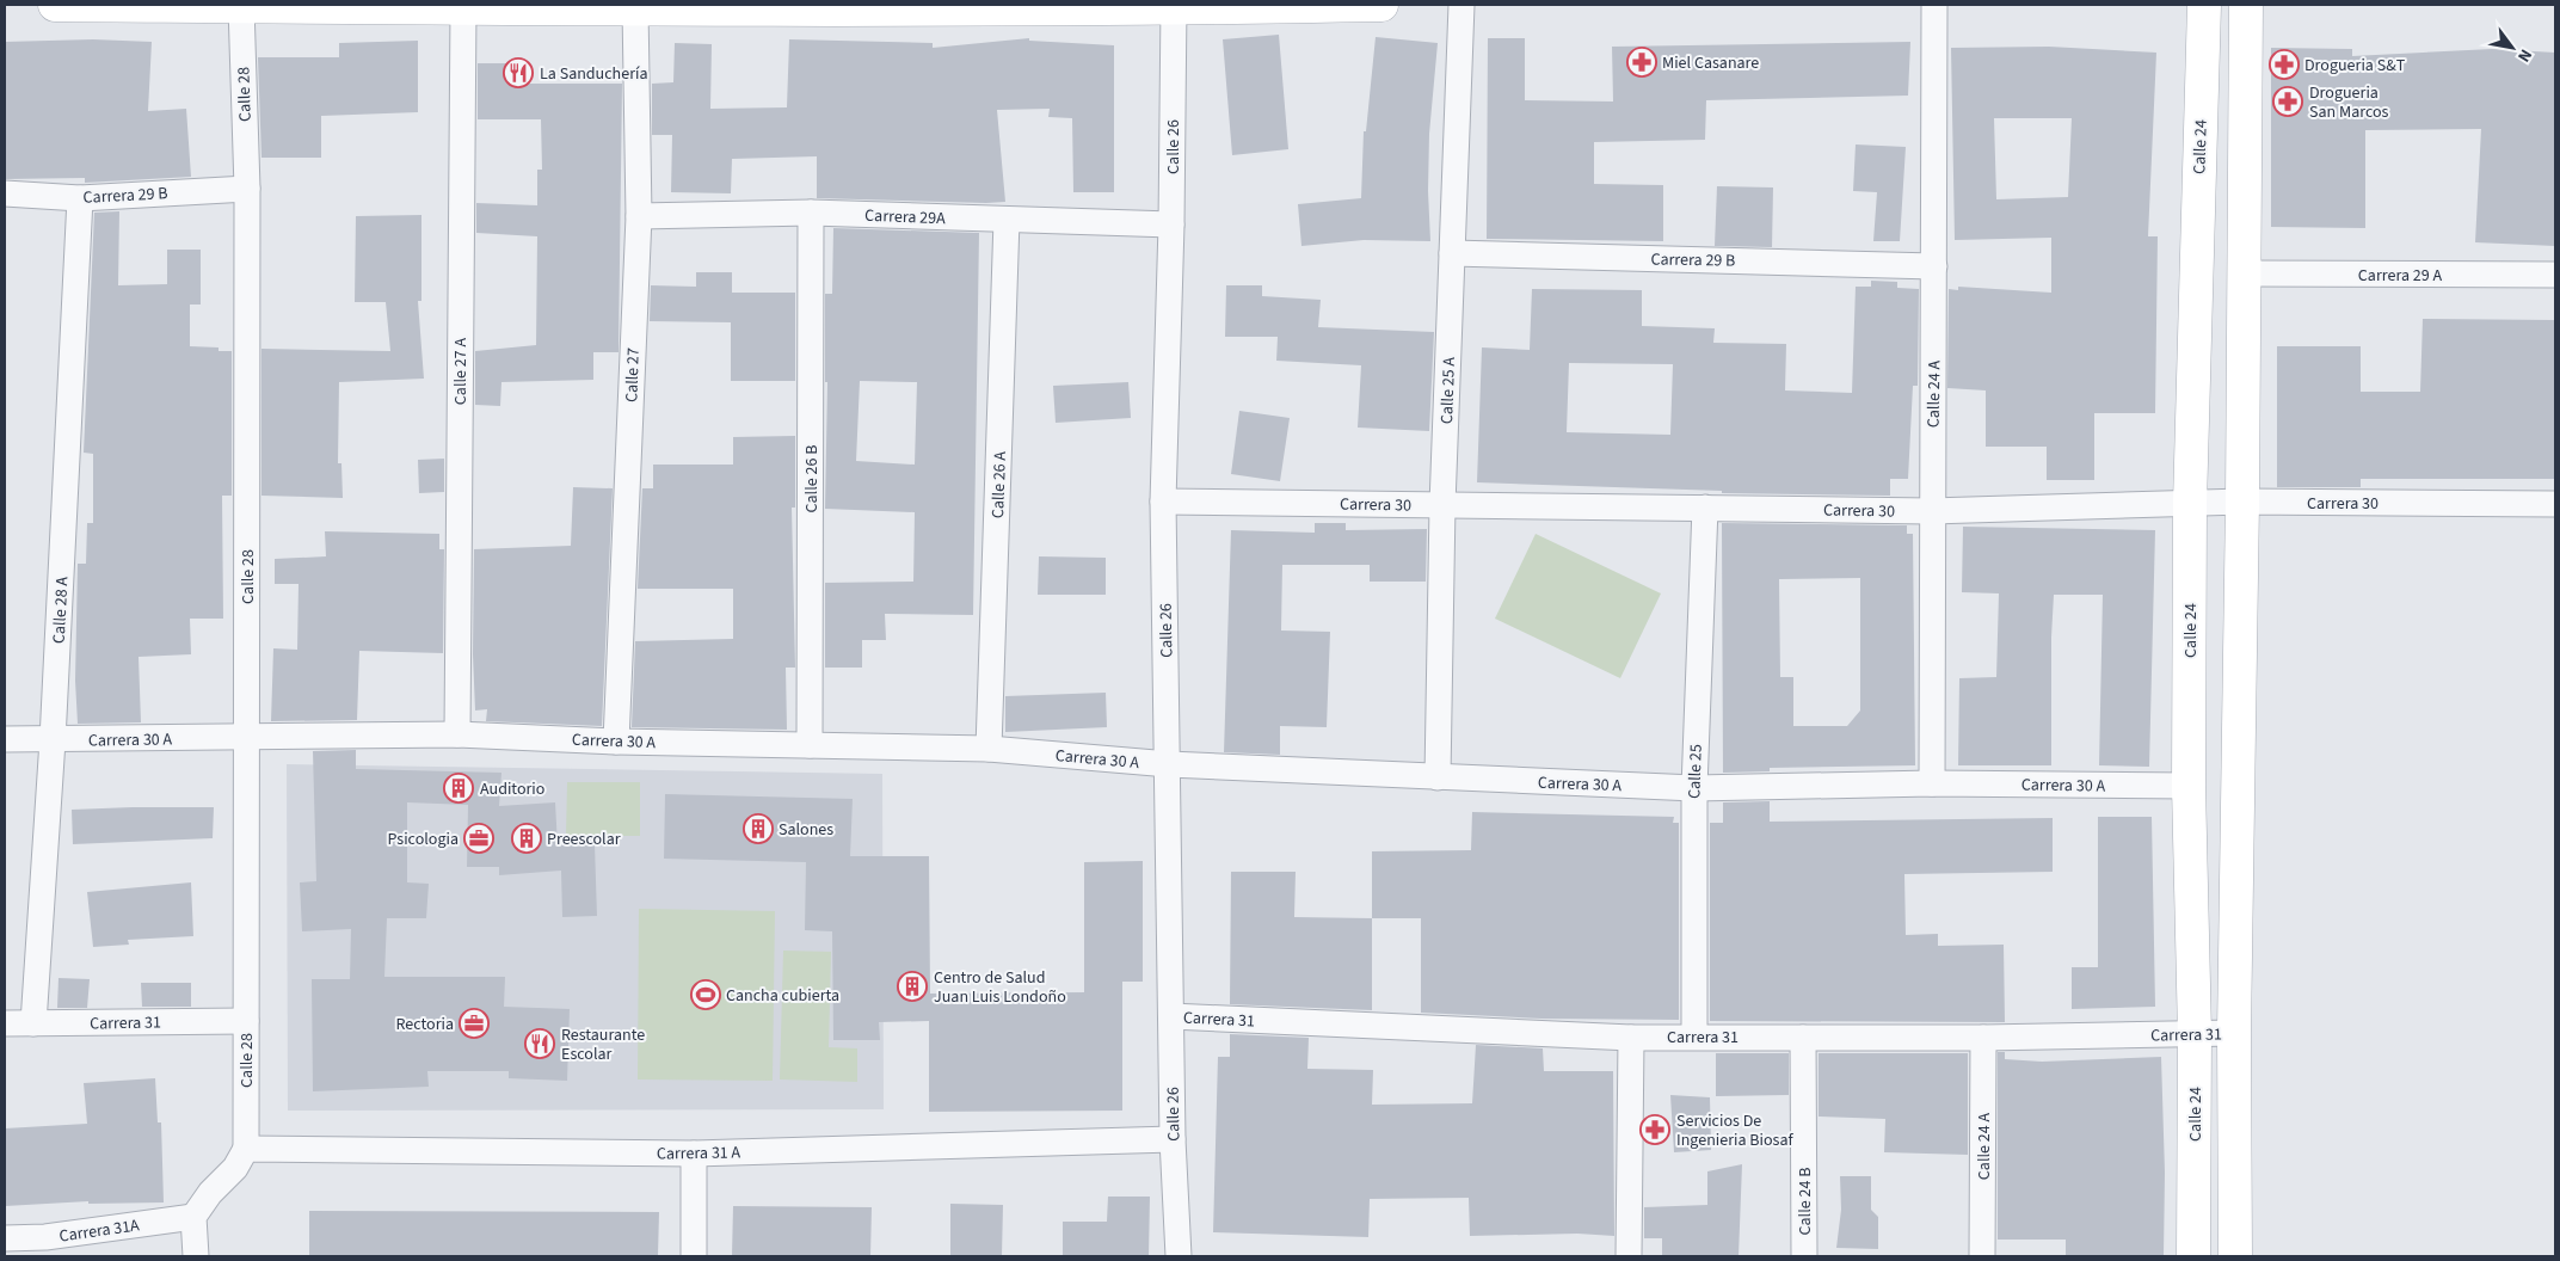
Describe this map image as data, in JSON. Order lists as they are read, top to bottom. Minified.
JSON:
{"streets":{"street":["Calle 28","Calle 26","Calle 24","Carrera 29 B","Carrera 29A","Carrera 29 A","Calle 27 A","Calle 27","Calle 25 A","Calle 24 A","Calle 26 B","Calle 26 A","Carrera 30","Calle 28 A","Carrera 30 A","Calle 25","Carrera 31","Carrera 31 A","Calle 24 B","Carrera 31A"]},"crossings":[["Calle 28","Carrera 29 B"],["Calle 28","Carrera 30 A"],["Calle 28","Carrera 31"],["Calle 28","Carrera 31 A"],["Calle 26","Carrera 29A"],["Calle 26","Carrera 30"],["Calle 26","Carrera 30 A"],["Calle 26","Carrera 31"],["Calle 26","Carrera 31 A"],["Calle 24","Carrera 30"],["Calle 24","Carrera 30 A"],["Calle 24","Carrera 31"],["Carrera 29 B","Calle 25 A"],["Carrera 29 B","Calle 24 A"],["Carrera 29 B","Calle 28 A"],["Carrera 29A","Calle 27"],["Carrera 29A","Calle 26 B"],["Carrera 29A","Calle 26 A"],["Calle 27 A","Carrera 30 A"],["Calle 27","Carrera 30 A"],["Calle 25 A","Carrera 30"],["Calle 25 A","Carrera 30 A"],["Calle 24 A","Carrera 30"],["Calle 24 A","Carrera 30 A"],["Calle 24 A","Carrera 31"],["Calle 26 B","Carrera 30 A"],["Calle 26 A","Carrera 30 A"],["Carrera 30","Calle 25"],["Calle 28 A","Carrera 30 A"],["Calle 28 A","Carrera 31"],["Carrera 30 A","Calle 25"],["Calle 25","Carrera 31"],["Carrera 31","Calle 24 B"]],"places":{"pharmacy":["Miel Casanare","Drogueria S&T","Drogueria San Marcos","Servicios De Ingenieria Biosaf"],"restaurant":["La Sanduchería","Restaurante Escolar"],"building":["Auditorio","Salones","Preescolar","Centro de Salud Juan Luis Londoño"],"office":["Psicologia","Rectoria"],"sports":["Cancha cubierta"]},"north":"bottom right"}
